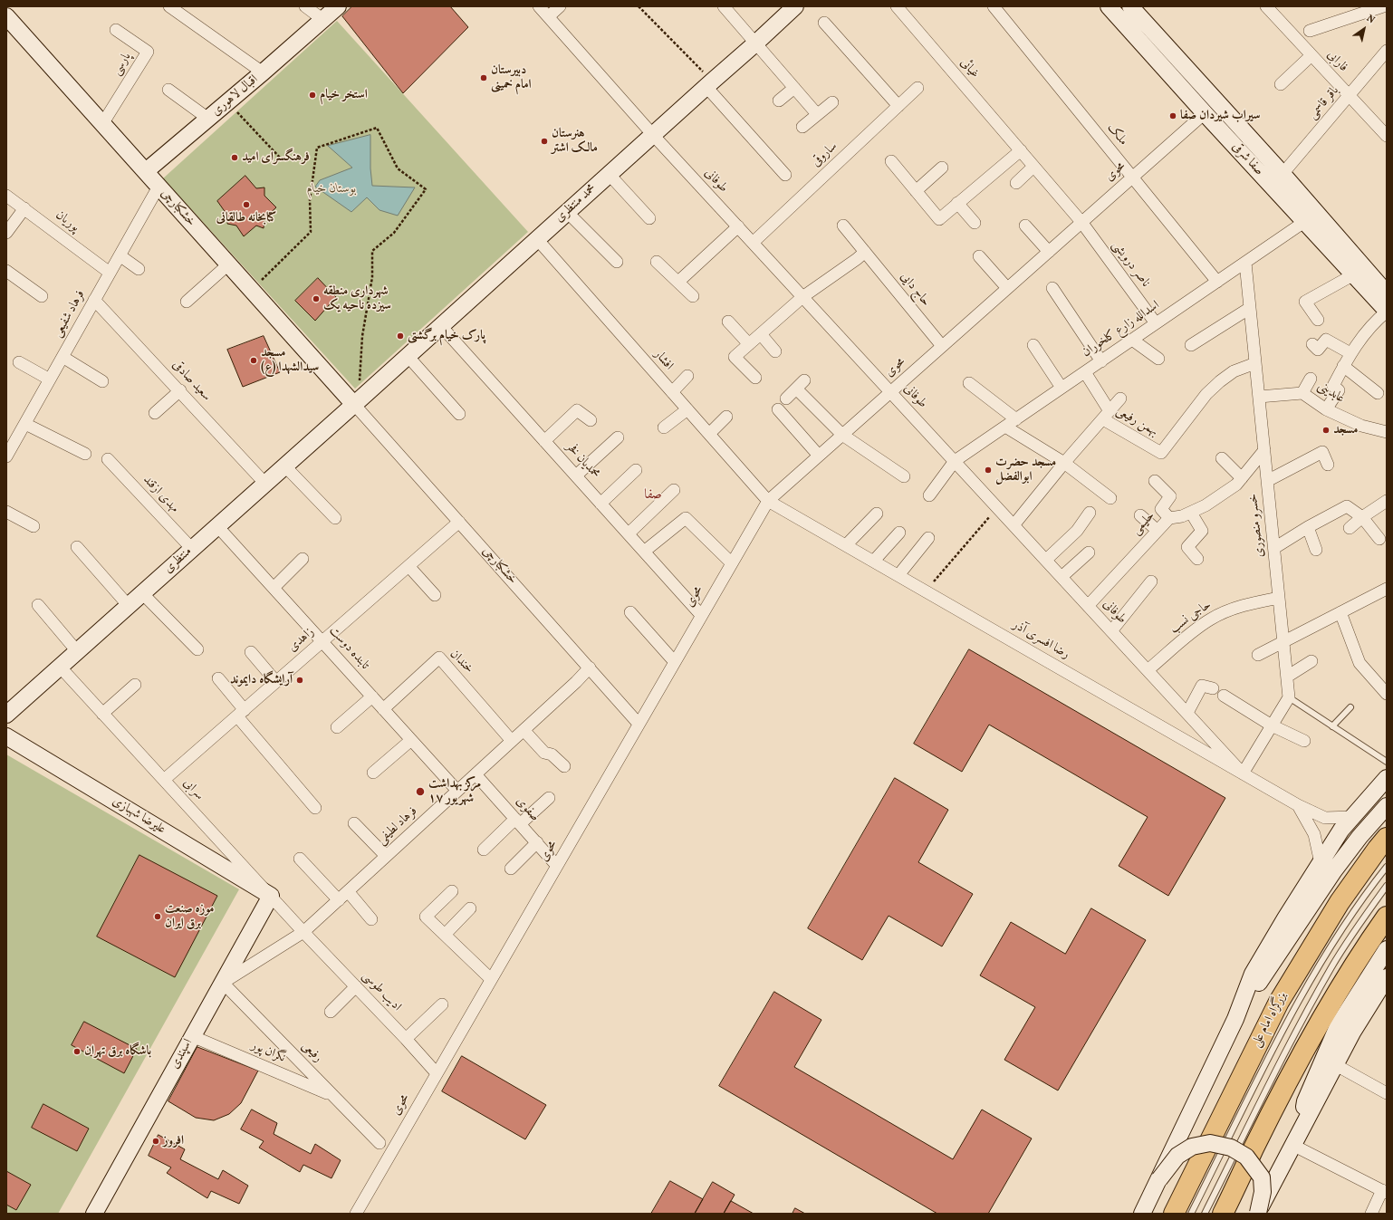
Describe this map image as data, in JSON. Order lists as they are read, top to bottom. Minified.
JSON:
{"streets":{"highway":["بزرگراه امام علی"],"main road":["اقبال لاهوری","صفا شرقی","محمد منتظری","خشکبارچی","منتظری","علیرضا شهبازی","اسپندی"],"street":["فارابی","پارسی","غیائی","باقر قاسمی","ملک","ساروقی","محوی","طوفانی","پوریان","ناصر درویشی","حاج دایی","فرهاد شفیعی","اسدالله زارع کلخوران","افشار","سعید صادقی","عابدینی","بهمن رفیعی","محمدیان فخر","مهدی ازقند","حلیمی","خسرو منصوری","حاجی نسب","زاهدی","رضا افسری آذر","تابنده دوست","خندان","سرابی","صفوی","فرهاد لطیفی","ادیب طوسی","نگران پور","رفیعی"]},"crossings":[["فارابی","باقر قاسمی"],["پارسی","خشکبارچی"],["غیائی","محوی"],["غیائی","ناصر درویشی"],["اقبال لاهوری","خشکبارچی"],["باقر قاسمی","صفا شرقی"],["ملک","محوی"],["ملک","اسدالله زارع کلخوران"],["ساروقی","طوفانی"],["صفا شرقی","محوی"],["صفا شرقی","اسدالله زارع کلخوران"],["محوی","طوفانی"],["محوی","خشکبارچی"],["محوی","ناصر درویشی"],["محوی","حاج دایی"],["محوی","افشار"],["محوی","محمدیان فخر"],["محوی","رضا افسری آذر"],["محوی","صفوی"],["محوی","ادیب طوسی"],["طوفانی","محمد منتظری"],["طوفانی","اسدالله زارع کلخوران"],["طوفانی","بهمن رفیعی"],["طوفانی","حلیمی"],["طوفانی","حاجی نسب"],["طوفانی","رضا افسری آذر"],["محمد منتظری","خشکبارچی"],["محمد منتظری","افشار"],["محمد منتظری","محمدیان فخر"],["محمد منتظری","منتظری"],["خشکبارچی","فرهاد شفیعی"],["خشکبارچی","منتظری"],["خشکبارچی","زاهدی"],["خشکبارچی","فرهاد لطیفی"],["پوریان","فرهاد شفیعی"],["ناصر درویشی","اسدالله زارع کلخوران"],["فرهاد شفیعی","سعید صادقی"],["اسدالله زارع کلخوران","خسرو منصوری"],["افشار","رضا افسری آذر"],["سعید صادقی","منتظری"],["عابدینی","خسرو منصوری"],["بهمن رفیعی","خسرو منصوری"],["مهدی ازقند","منتظری"],["حلیمی","خسرو منصوری"],["خسرو منصوری","حاجی نسب"],["منتظری","تابنده دوست"],["منتظری","سرابی"],["زاهدی","تابنده دوست"],["زاهدی","سرابی"],["تابنده دوست","خندان"],["تابنده دوست","فرهاد لطیفی"],["خندان","فرهاد لطیفی"],["سرابی","علیرضا شهبازی"],["سرابی","فرهاد لطیفی"],["سرابی","ادیب طوسی"],["سرابی","اسپندی"],["صفوی","فرهاد لطیفی"],["علیرضا شهبازی","اسپندی"],["فرهاد لطیفی","ادیب طوسی"],["فرهاد لطیفی","رفیعی"],["فرهاد لطیفی","اسپندی"],["نگران پور","رفیعی"],["نگران پور","اسپندی"],["رفیعی","اسپندی"]],"districts":["صفا"],"parks":["بوستان خیام"],"places":["دبیرستان امام خمینی","استخر خیام","سیراب شیردان صفا","هنرستان مالک اشتر","فرهنگسرای امید","کتابخانه طالقانی","شهرداری منطقه سیزده ناحیه یک","پارک خیام برگشتی","مسجد سیدالشهدا (ع)","مسجد","مسجد حضرت ابوالفضل","آرایشگاه دایموند","مرکز بهداشت ۱۷ شهریور","موزه صنعت برق ایران","باشگاه برق تهران","افروز"],"north":"top right"}
